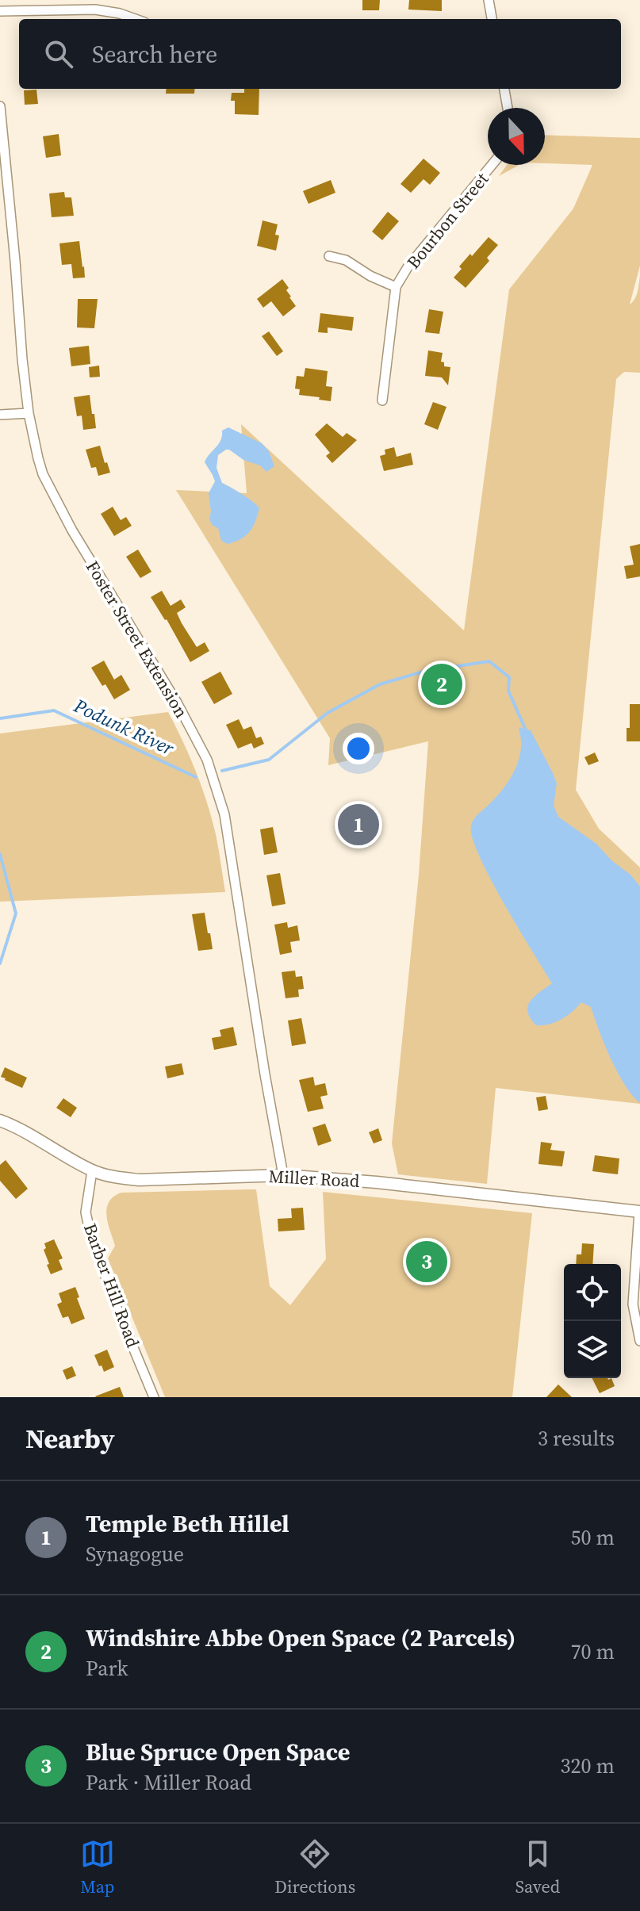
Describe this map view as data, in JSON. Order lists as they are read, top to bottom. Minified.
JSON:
{"streets":{"street":["Bourbon Street","Foster Street Extension","Miller Road","Barber Hill Road"]},"crossings":[["Foster Street Extension","Miller Road"],["Miller Road","Barber Hill Road"]],"water":["Podunk River"],"north":"bottom","page":{"search":"Search here","pins":["2","1","3"],"heading":["Nearby","3 results"],"list":[{"mark":"1","name":"Temple Beth Hillel","note":"Synagogue","value":"50 m"},{"mark":"2","name":"Windshire Abbe Open Space (2 Parcels)","note":"Park","value":"70 m"},{"mark":"3","name":"Blue Spruce Open Space","note":"Park · Miller Road","value":"320 m"}],"nav":["Map","Directions","Saved"]}}
